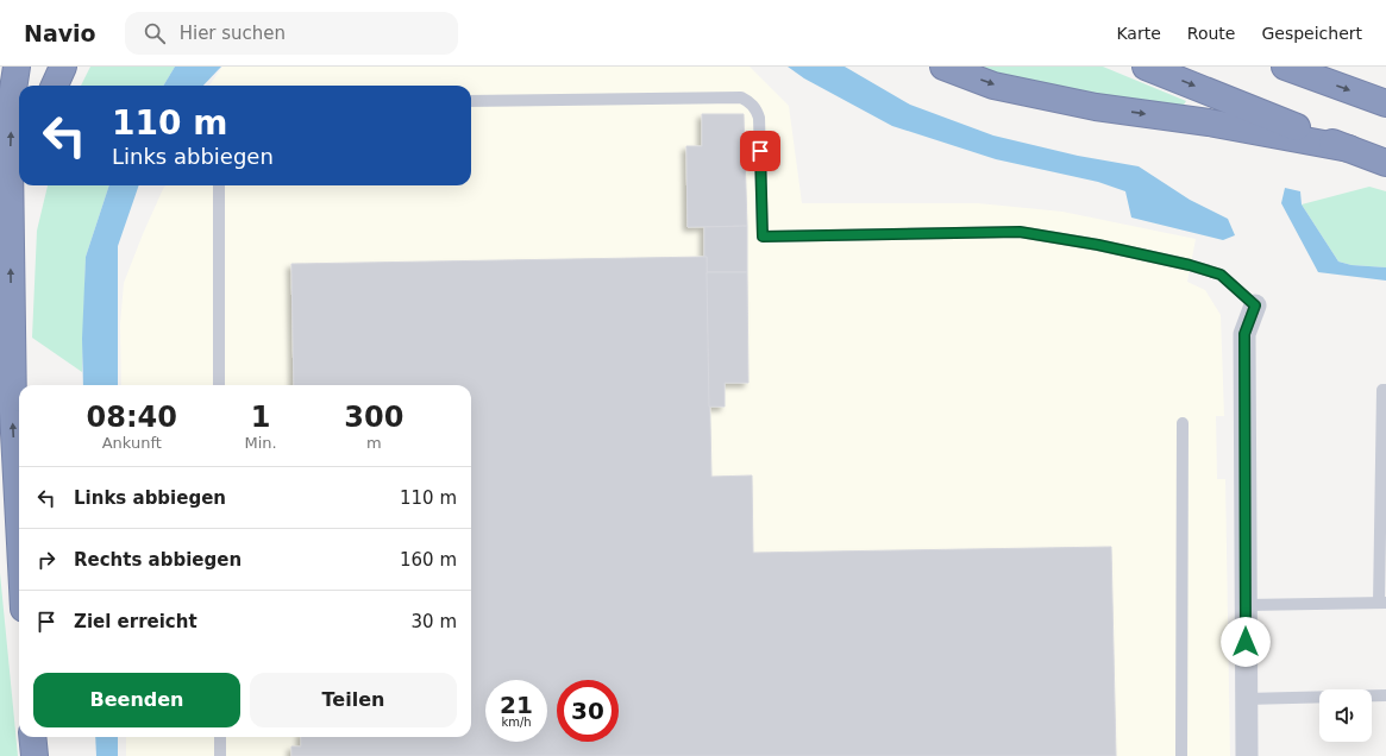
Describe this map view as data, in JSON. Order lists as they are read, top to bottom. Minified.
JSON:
{"page":{"header":"Navio","search":"Hier suchen","nav":["Karte","Route","Gespeichert"],"turn":["110 m","Links abbiegen"],"eta":["08:40","Ankunft","1","Min.","300","m"],"list":[{"name":"Links abbiegen","value":"110 m"},{"name":"Rechts abbiegen","value":"160 m"},{"name":"Ziel erreicht","value":"30 m"}],"buttons":["Beenden","Teilen"],"speed":"21 km/h","limit":"30"}}
